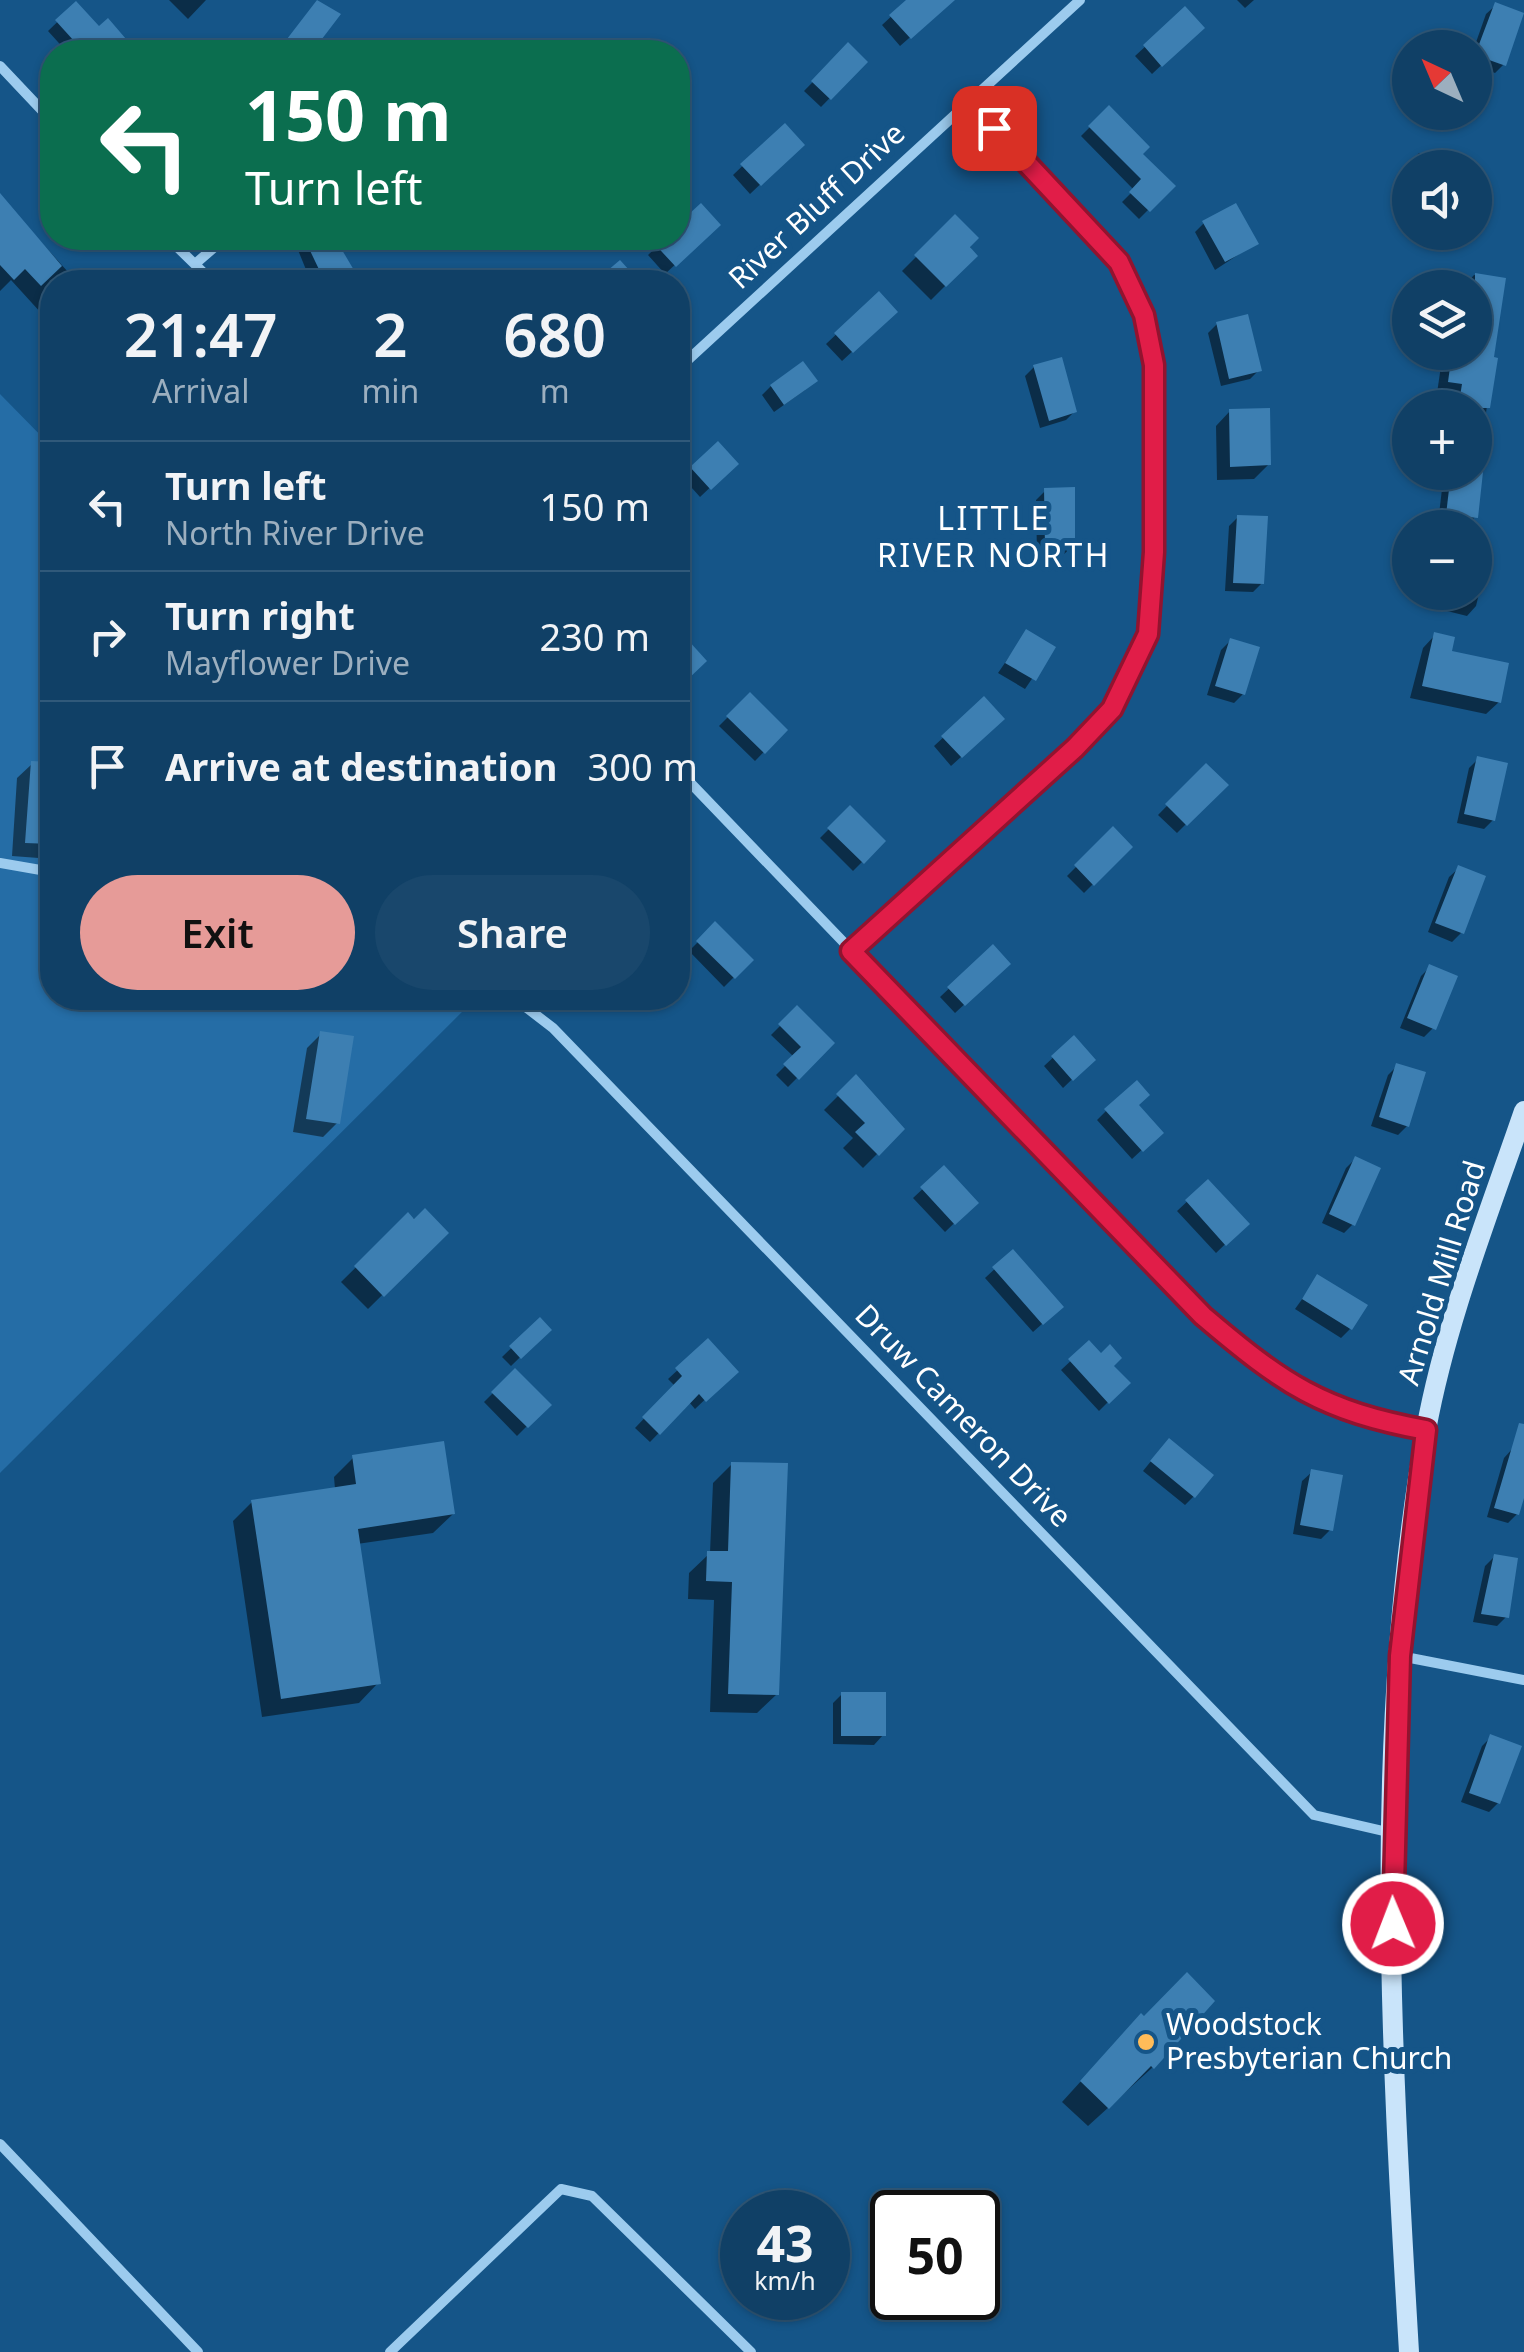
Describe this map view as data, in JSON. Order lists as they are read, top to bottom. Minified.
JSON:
{"streets":{"main road":["Arnold Mill Road"],"street":["River Bluff Drive","Druw Cameron Drive"]},"crossings":[["Arnold Mill Road","Druw Cameron Drive"]],"districts":["LITTLE RIVER NORTH"],"places":["Woodstock Presbyterian Church"],"north":"top left","page":{"map_buttons":["+","−"],"turn":["150 m","Turn left"],"eta":["21:47","Arrival","2","min","680","m"],"list":[{"name":"Turn left","note":"North River Drive","value":"150 m"},{"name":"Turn right","note":"Mayflower Drive","value":"230 m"},{"name":"Arrive at destination","value":"300 m"}],"buttons":["Exit","Share"],"speed":"43 km/h","limit":"50"}}
